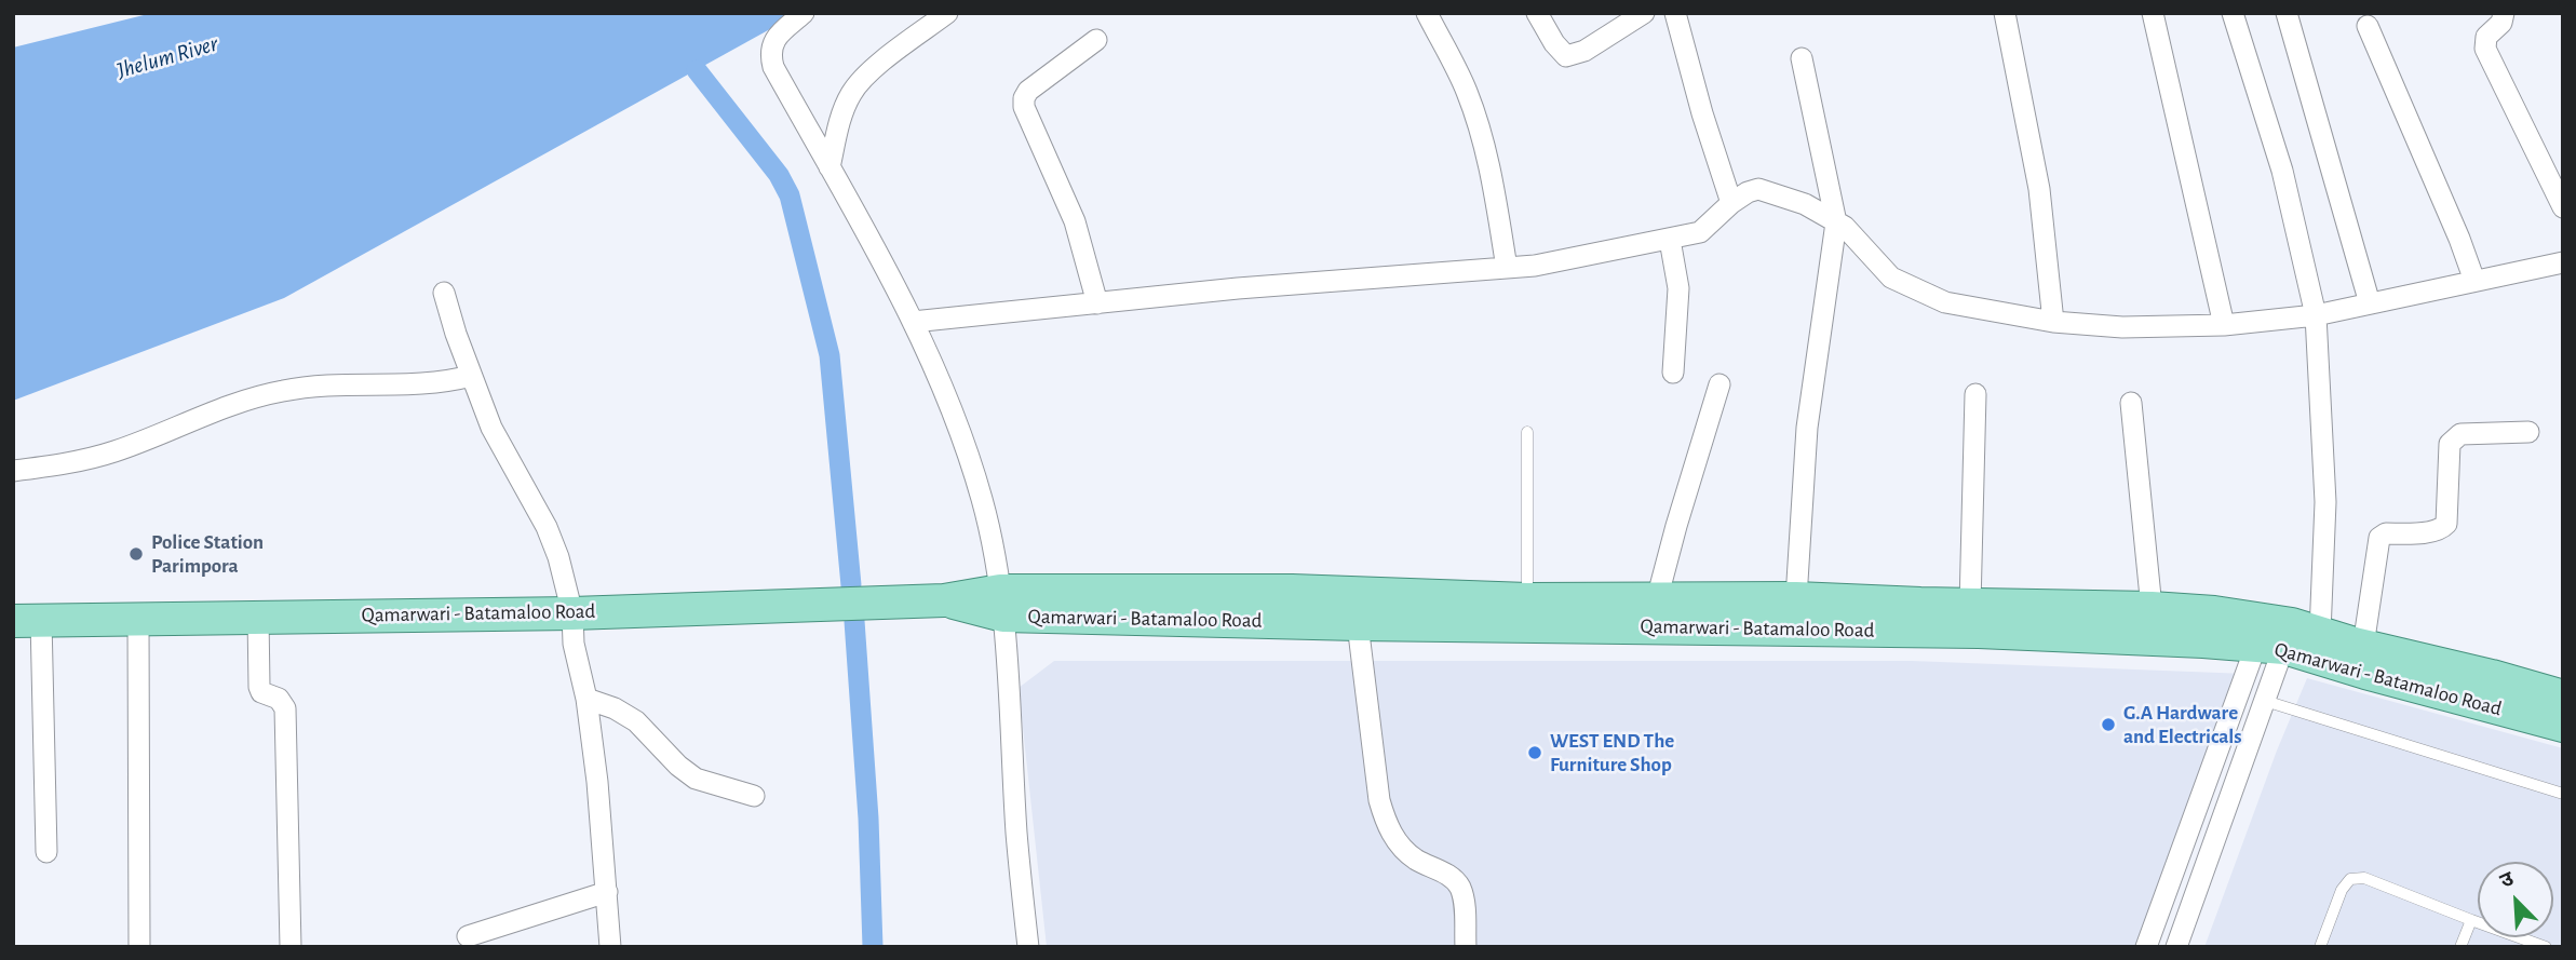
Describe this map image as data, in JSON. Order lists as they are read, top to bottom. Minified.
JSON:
{"streets":{"main road":["Qamarwari - Batamaloo Road"]},"water":["Jhelum River"],"places":["Police Station Parimpora","G.A Hardware and Electricals","WEST END The Furniture Shop"],"north":"top left"}
